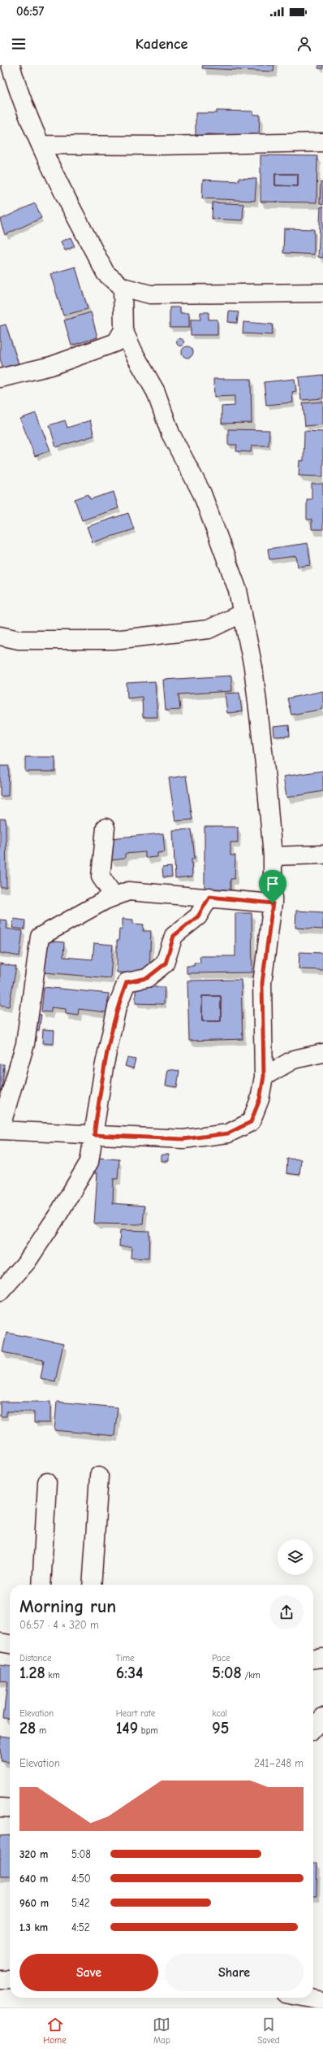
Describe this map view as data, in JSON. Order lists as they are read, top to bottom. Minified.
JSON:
{"page":{"status":"06:57","header":"Kadence","heading":["Morning run","06:57 · 4 × 320 m"],"stats":[["Distance","1.28 km"],["Time","6:34"],["Pace","5:08 /km"],["Elevation","28 m"],["Heart rate","149 bpm"],["kcal","95"]],"chart":["Elevation","241–248 m"],"list":[{"name":"320 m","note":"5:08"},{"name":"640 m","note":"4:50"},{"name":"960 m","note":"5:42"},{"name":"1.3 km","note":"4:52"}],"buttons":["Save","Share"],"tabs":["Home","Map","Saved"]}}
